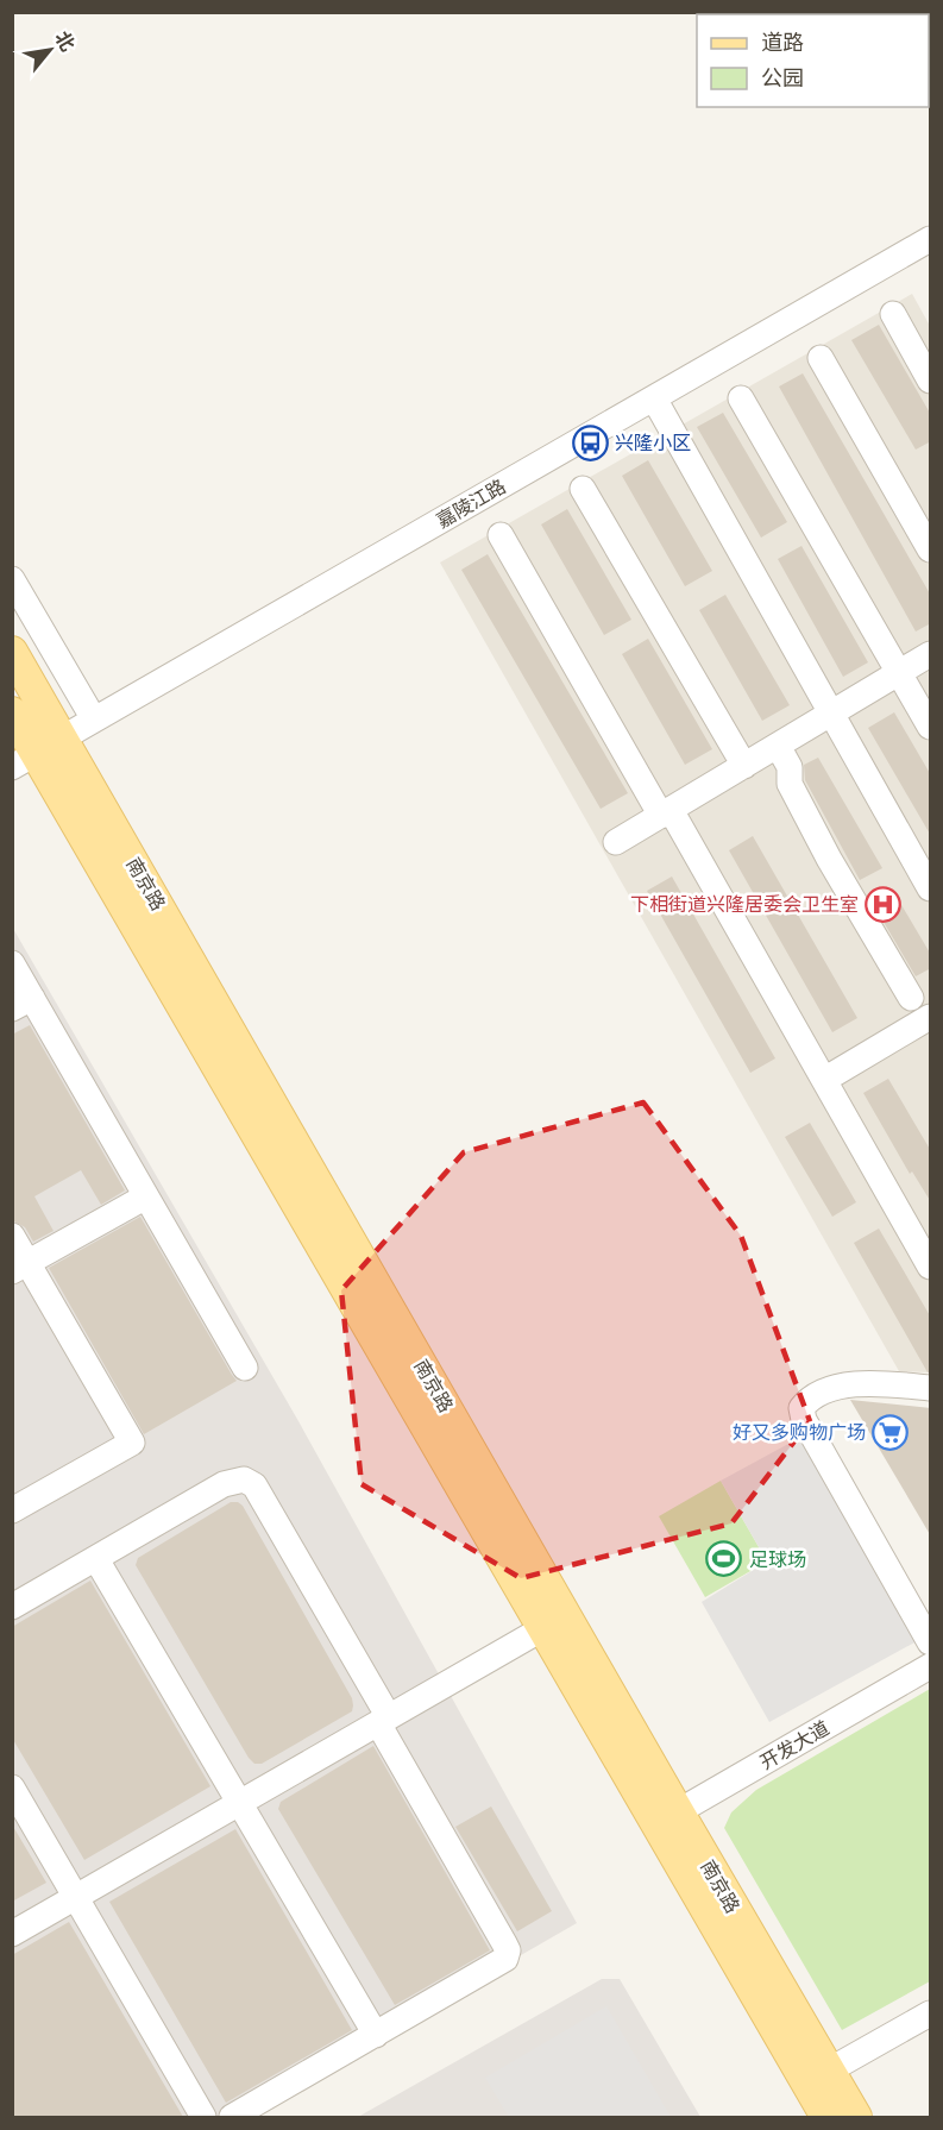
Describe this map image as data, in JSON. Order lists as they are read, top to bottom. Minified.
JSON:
{"streets":{"main road":["南京路"],"street":["嘉陵江路","开发大道"]},"crossings":[["嘉陵江路","南京路"],["南京路","开发大道"]],"places":{"bus stop":["兴隆小区"],"hospital":["下相街道兴隆居委会卫生室"],"supermarket":["好又多购物广场"],"sports":["足球场"]},"legend":["道路","公园"],"north":"top right"}
